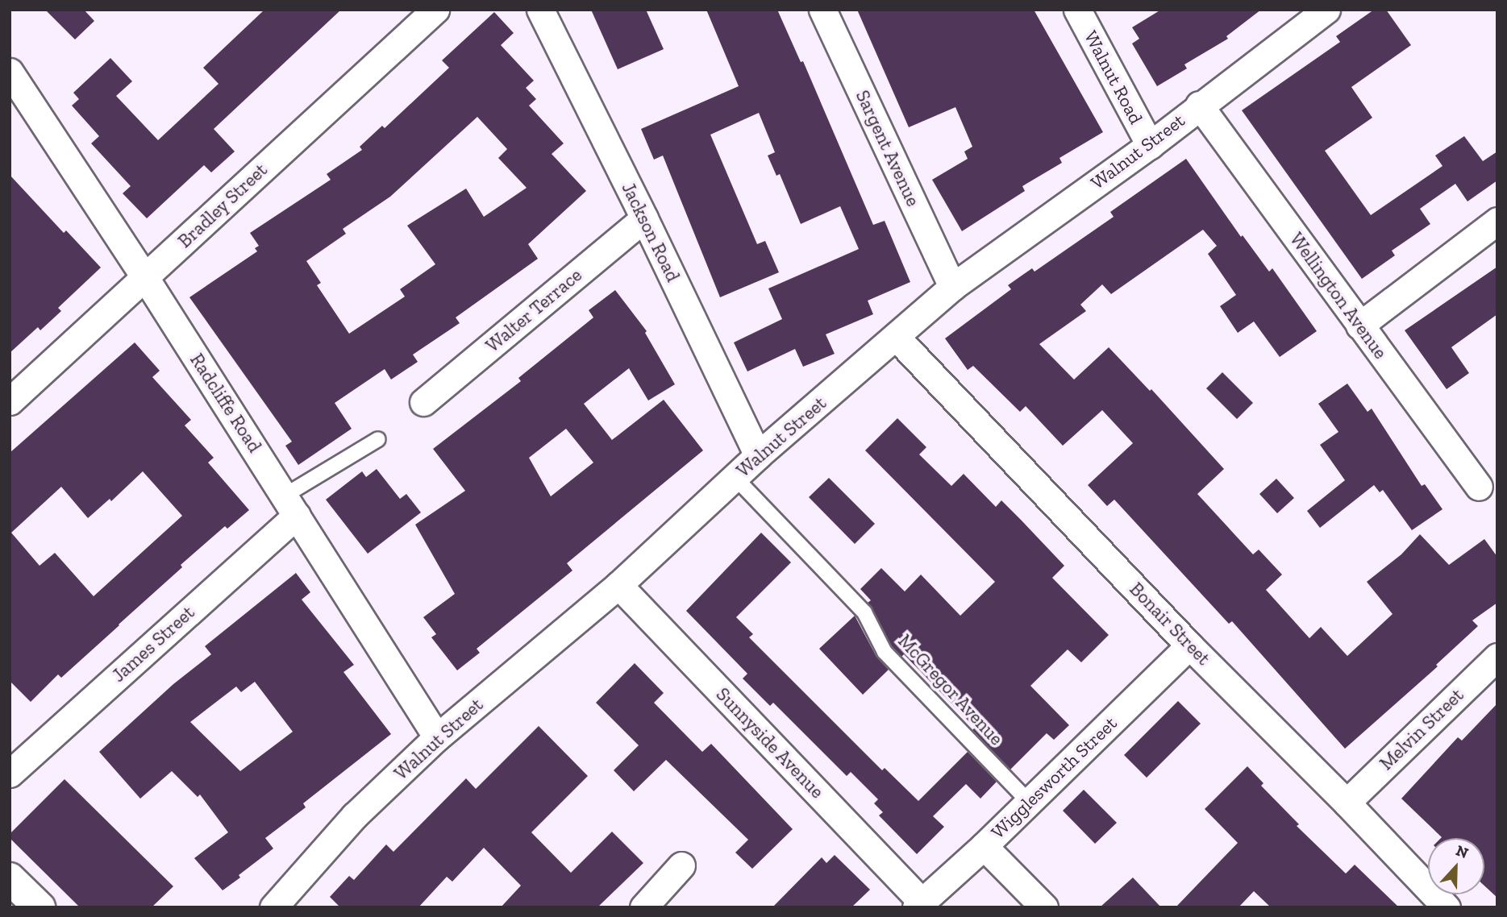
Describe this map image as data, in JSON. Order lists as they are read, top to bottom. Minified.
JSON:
{"streets":{"street":["Walnut Road","Sargent Avenue","Walnut Street","Bradley Street","Jackson Road","Wellington Avenue","Walter Terrace","Radcliffe Road","Bonair Street","James Street","Melvin Street","Sunnyside Avenue","Wigglesworth Street"],"lane":["McGregor Avenue"]},"crossings":[["Walnut Road","Walnut Street"],["Sargent Avenue","Walnut Street"],["Walnut Street","Jackson Road"],["Walnut Street","Wellington Avenue"],["Walnut Street","Radcliffe Road"],["Walnut Street","Bonair Street"],["Walnut Street","McGregor Avenue"],["Walnut Street","Sunnyside Avenue"],["Bradley Street","Radcliffe Road"],["Jackson Road","Walter Terrace"],["Radcliffe Road","James Street"],["Bonair Street","Melvin Street"],["Bonair Street","Wigglesworth Street"],["McGregor Avenue","Wigglesworth Street"],["Sunnyside Avenue","Wigglesworth Street"]],"north":"top"}
